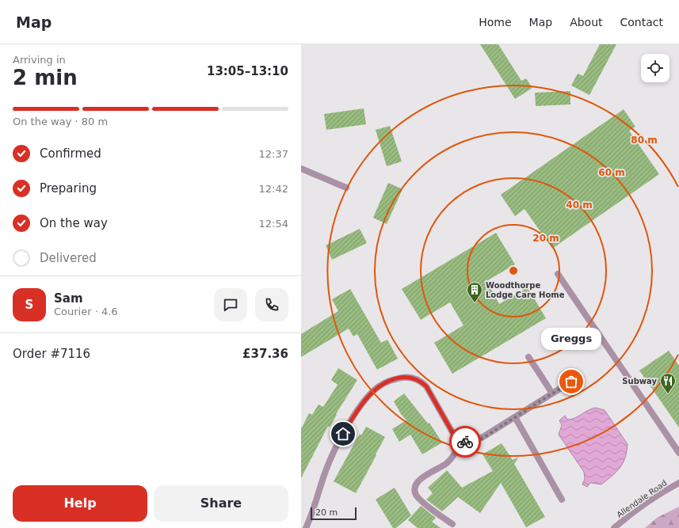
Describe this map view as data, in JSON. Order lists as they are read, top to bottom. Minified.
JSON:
{"streets":{"street":["Allendale Road"]},"places":{"building":["Woodthorpe Lodge Care Home"],"other":["Greggs"],"restaurant":["Subway"]},"scale_bar":"20 m","page":{"header":"Map","nav":["Home","Map","About","Contact"],"heading":["2 min","Arriving in","13:05–13:10"],"panel":["Sam","Courier · 4.6","Order #7116","£37.36"],"bar":"On the way · 80 m","list":[["Confirmed","12:37"],["Preparing","12:42"],["On the way","12:54"],"Delivered"],"round":"S","bubble":"Greggs","buttons":["Help","Share"],"scale":"20 m"},"rings":["80 m","60 m","40 m","20 m"]}
